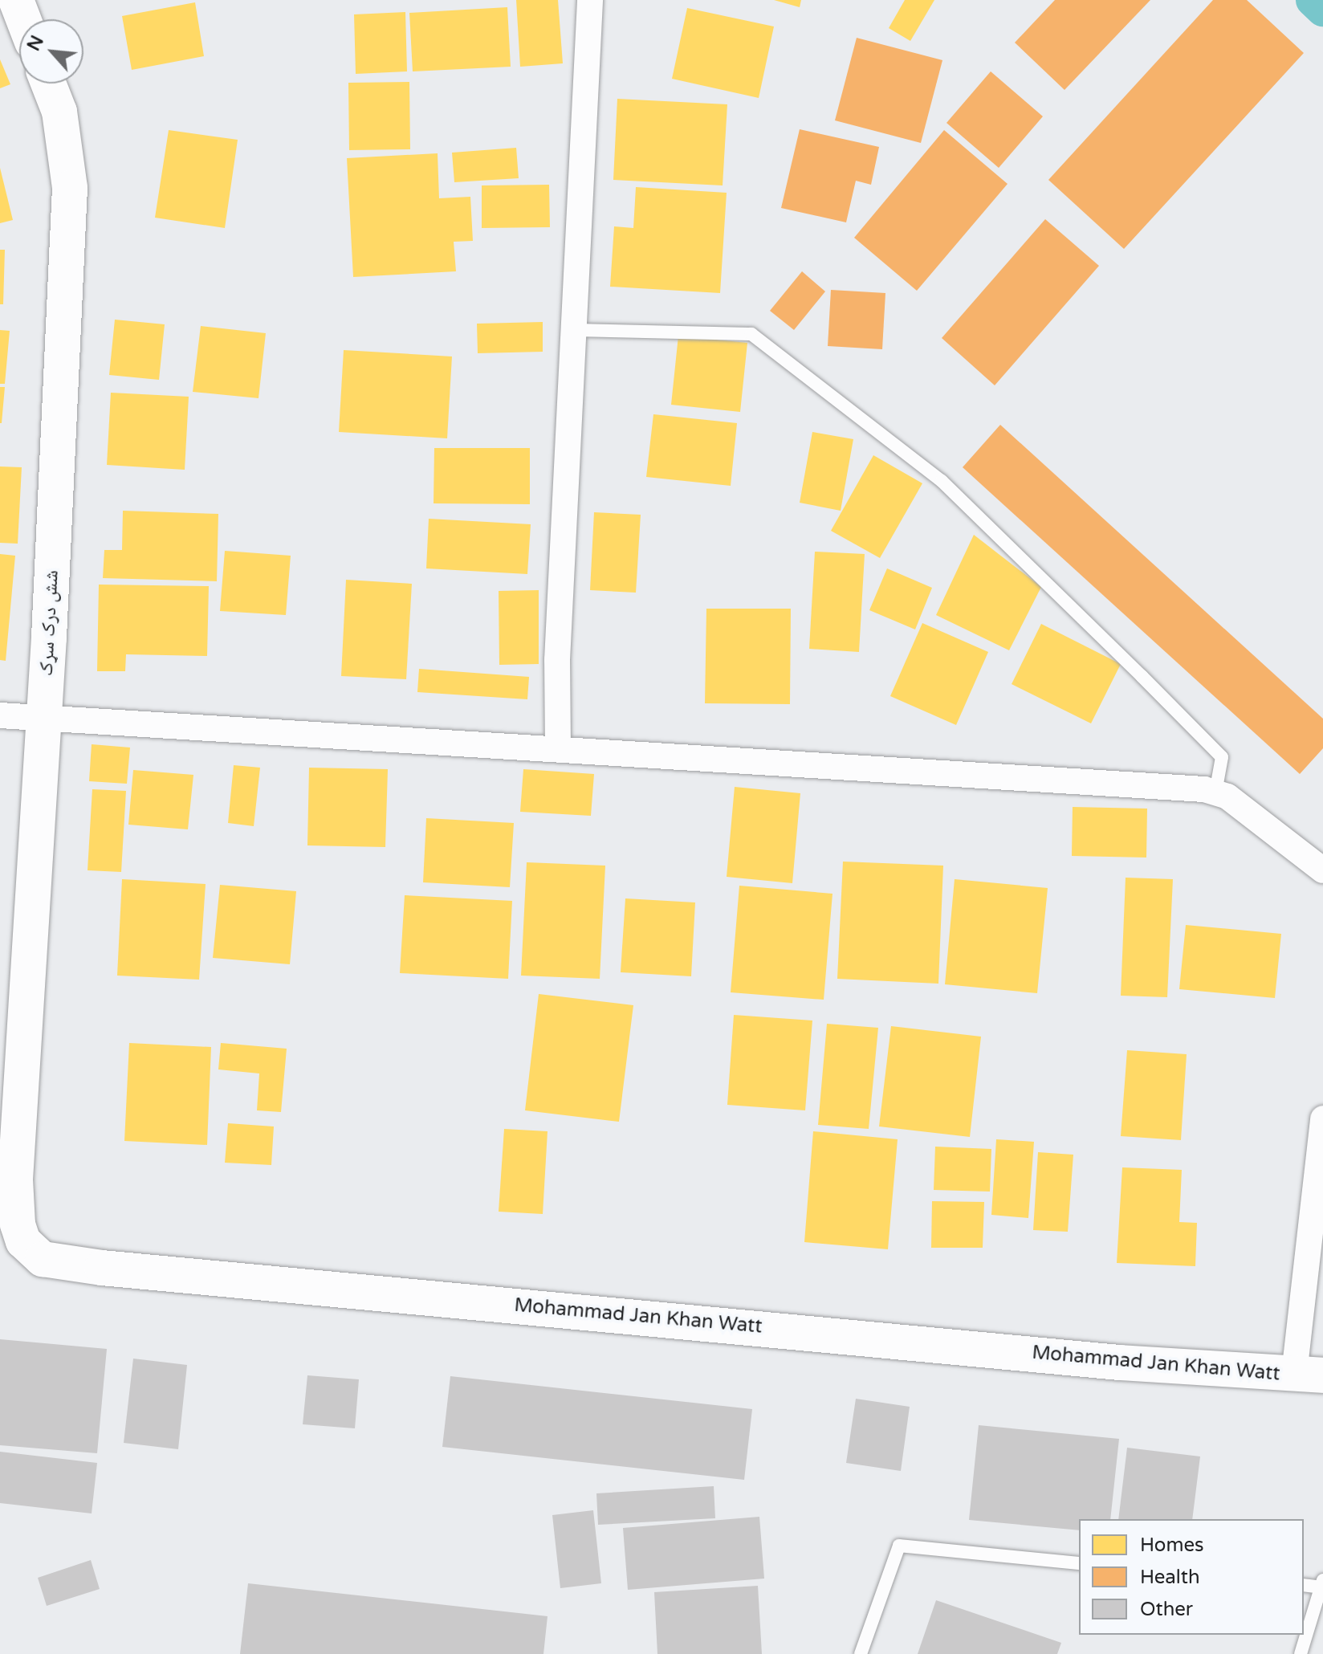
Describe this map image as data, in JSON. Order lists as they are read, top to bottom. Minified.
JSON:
{"streets":{"main road":["شش درک سړک","Mohammad Jan Khan Watt"]},"crossings":[["شش درک سړک","Mohammad Jan Khan Watt"]],"legend":["Homes","Health","Other"],"north":"top left"}
